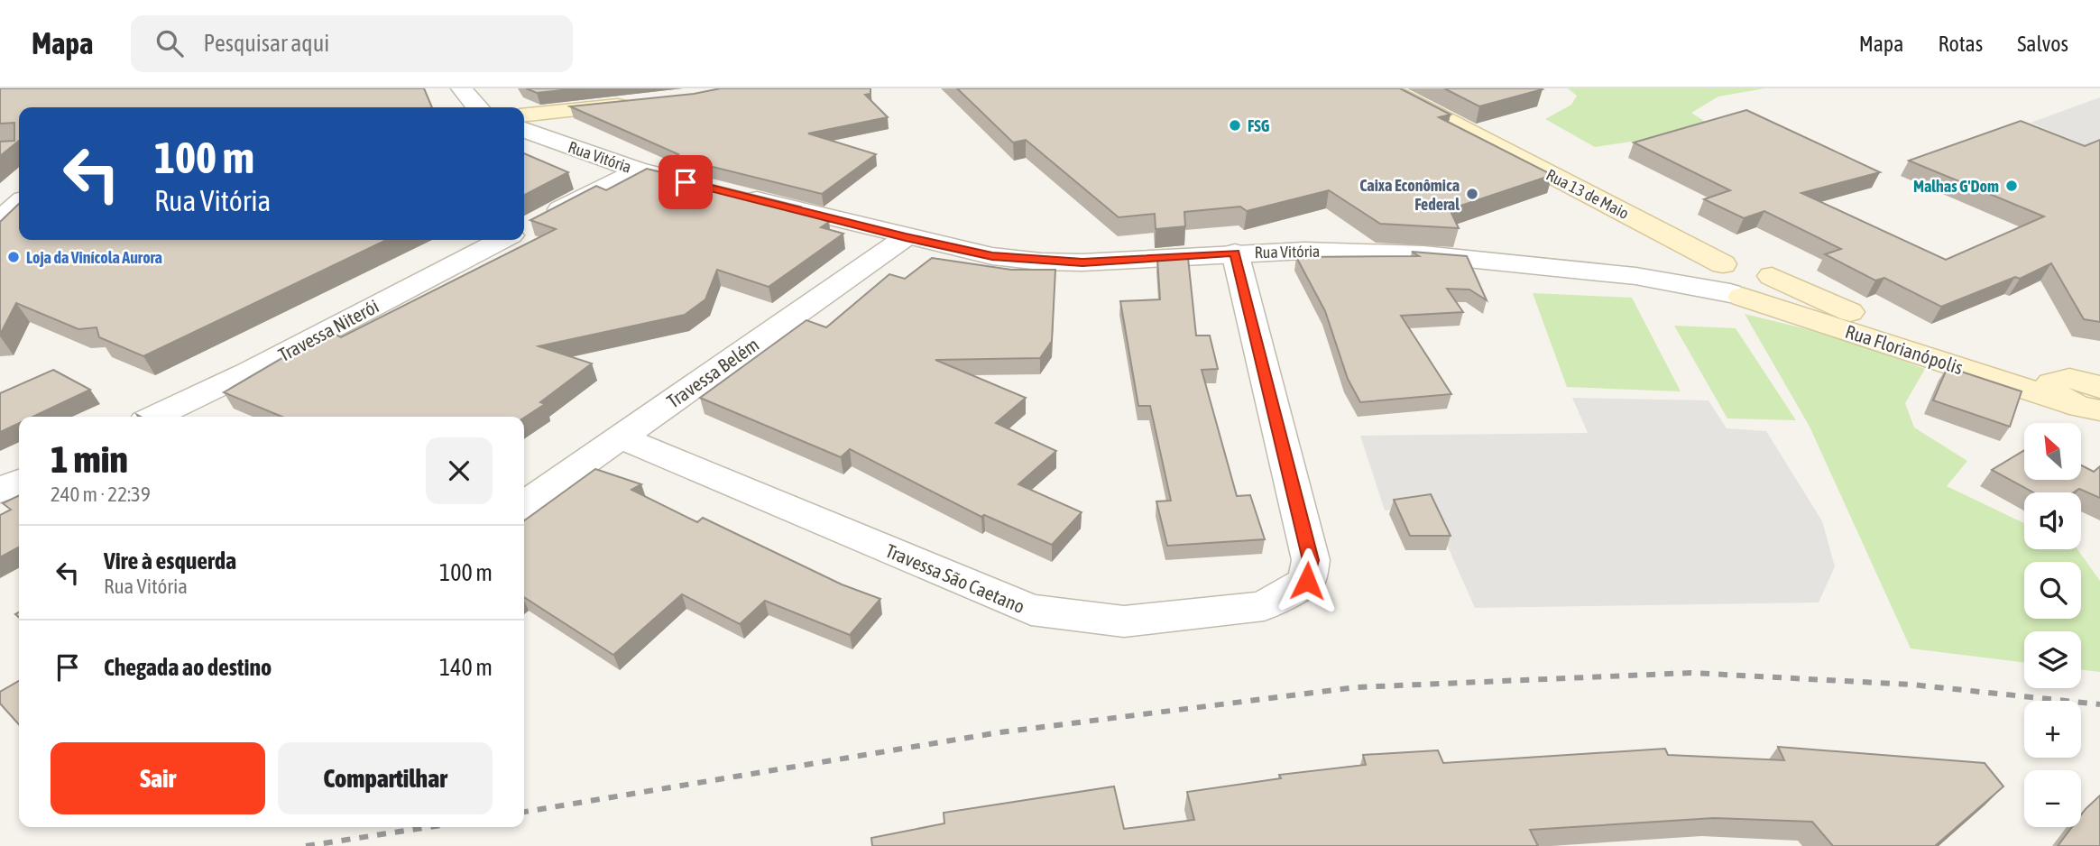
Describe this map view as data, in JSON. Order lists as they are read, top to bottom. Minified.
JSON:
{"streets":{"main road":["Rua 13 de Maio","Rua Florianópolis"],"street":["Rua Vitória","Travessa Niterói","Travessa Belém","Travessa São Caetano"]},"crossings":[["Rua Vitória","Travessa Niterói"],["Rua Vitória","Rua Florianópolis"],["Rua Vitória","Travessa Belém"],["Rua Vitória","Travessa São Caetano"],["Rua 13 de Maio","Rua Florianópolis"],["Travessa Belém","Travessa São Caetano"]],"places":["FSG","Malhas G'Dom","Caixa Econômica Federal","Loja da Vinícola Aurora"],"north":"top left","page":{"header":"Mapa","search":"Pesquisar aqui","nav":["Mapa","Rotas","Salvos"],"turn":["100 m","Rua Vitória"],"heading":["1 min","240 m · 22:39"],"map_buttons":["+","−"],"list":[{"name":"Vire à esquerda","note":"Rua Vitória","value":"100 m"},{"name":"Chegada ao destino","value":"140 m"}],"buttons":["Sair","Compartilhar"]}}
